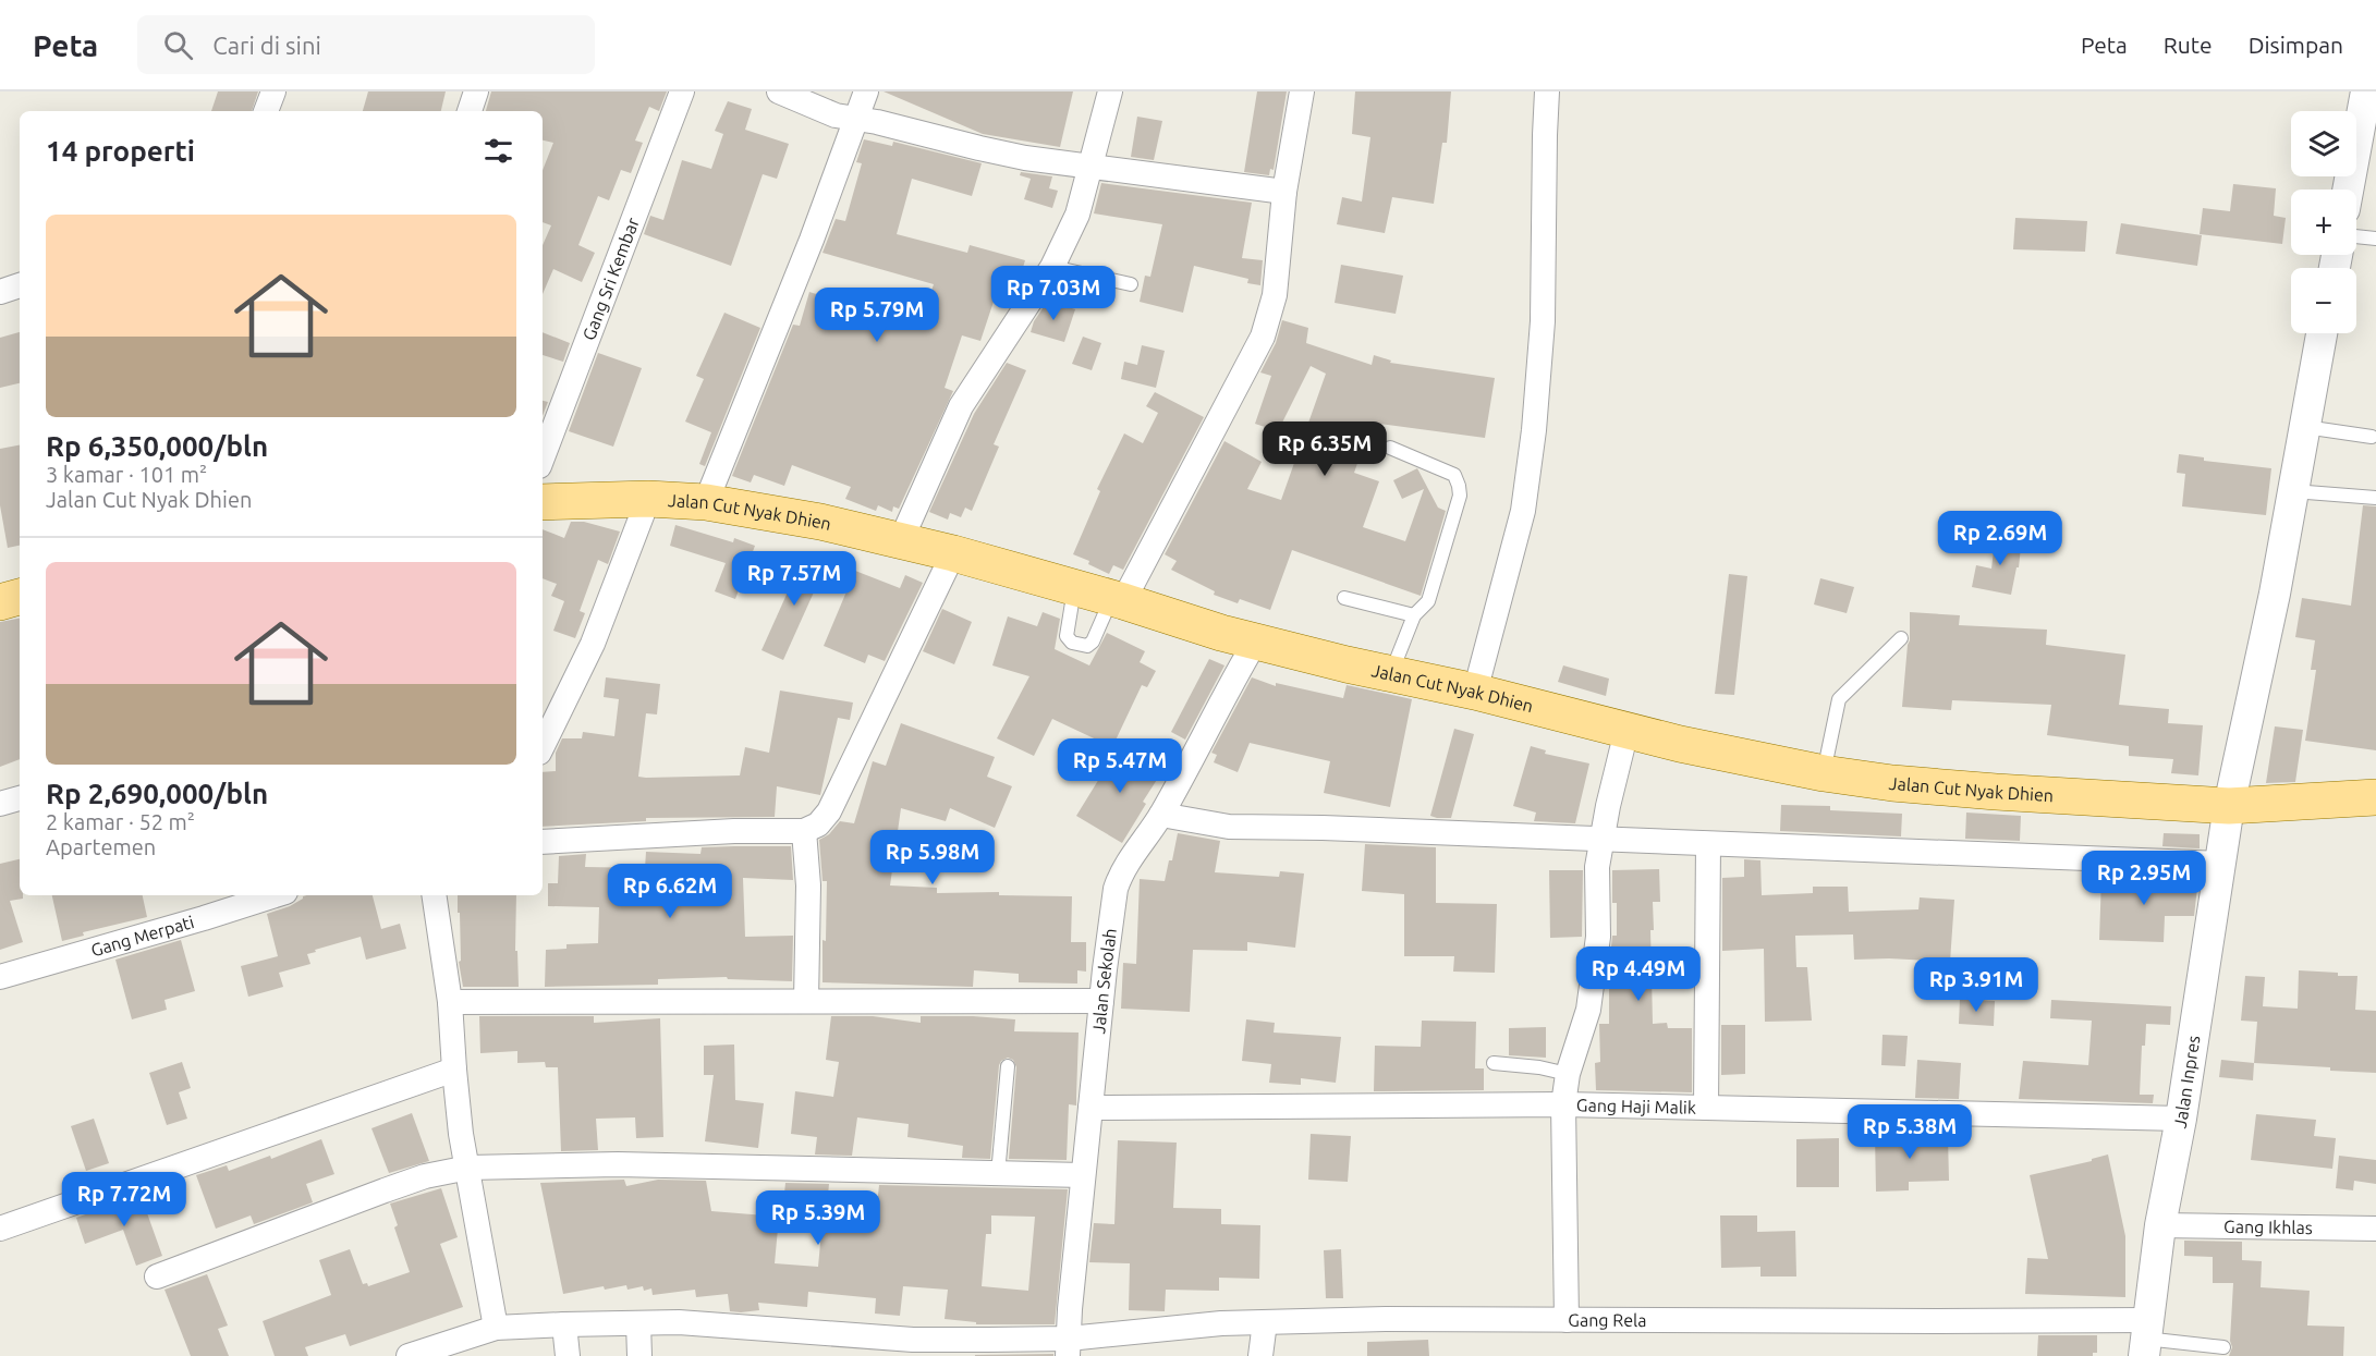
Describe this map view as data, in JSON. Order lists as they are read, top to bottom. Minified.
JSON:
{"streets":{"main road":["Jalan Cut Nyak Dhien"],"street":["Gang Sri Kembar","Gang Merpati","Jalan Sekolah","Jalan Inpres","Gang Haji Malik","Gang Ikhlas","Gang Rela"]},"crossings":[["Jalan Cut Nyak Dhien","Jalan Sekolah"],["Jalan Cut Nyak Dhien","Jalan Inpres"],["Jalan Sekolah","Gang Haji Malik"],["Jalan Sekolah","Gang Rela"],["Jalan Inpres","Gang Haji Malik"],["Jalan Inpres","Gang Ikhlas"],["Jalan Inpres","Gang Rela"]],"page":{"header":"Peta","search":"Cari di sini","nav":["Peta","Rute","Disimpan"],"map_buttons":["+","−"],"heading":"14 properti","list":[{"name":"Rp 6,350,000/bln","note":"3 kamar · 101 m² · Jalan Cut Nyak Dhien"},{"name":"Rp 2,690,000/bln","note":"2 kamar · 52 m² · Apartemen"}],"price":["Rp 7.03M","Rp 5.79M","Rp 6.35M","Rp 2.69M","Rp 7.57M","Rp 5.47M","Rp 5.98M","Rp 2.95M","Rp 6.62M","Rp 4.49M","Rp 3.91M","Rp 5.38M","Rp 7.72M","Rp 5.39M"]}}
